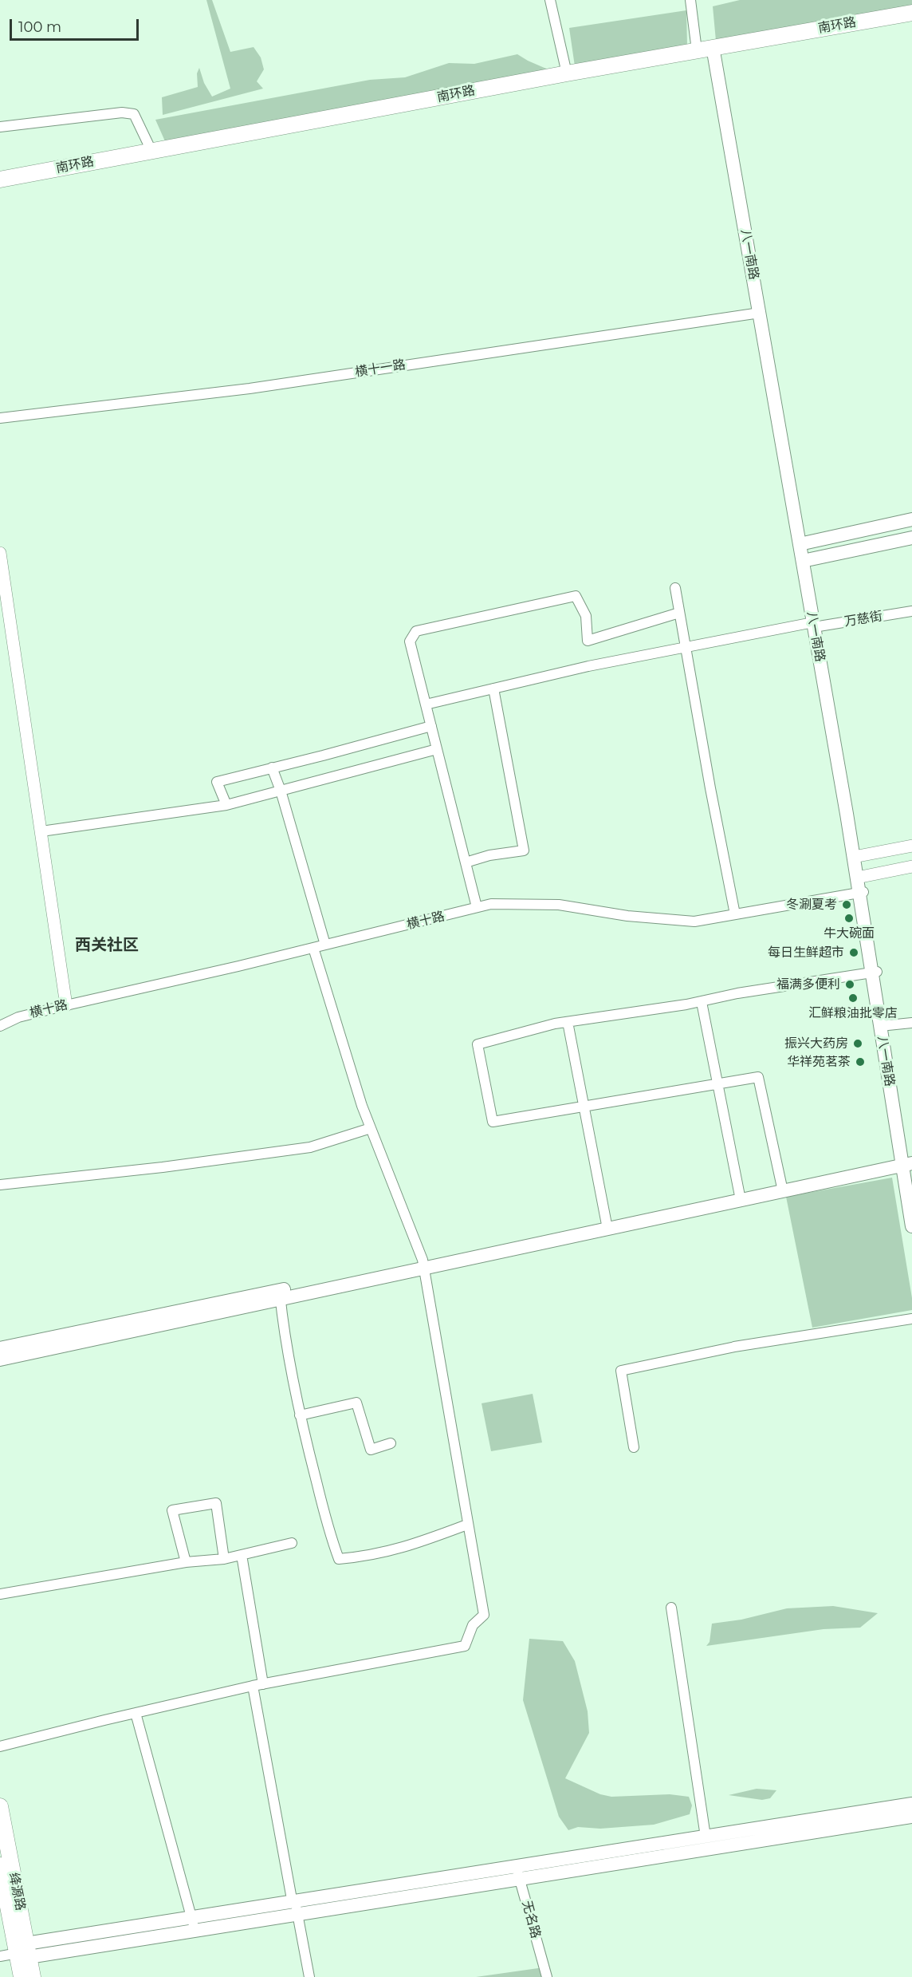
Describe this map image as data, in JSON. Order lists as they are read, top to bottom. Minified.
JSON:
{"streets":{"main road":["南环路","八一南路","绛源路"],"street":["横十一路","万慈街","横十路","无名路"]},"crossings":[["南环路","八一南路"],["八一南路","横十一路"],["八一南路","万慈街"],["八一南路","横十路"]],"districts":["西关社区"],"places":["冬涮夏考","牛大碗面","每日生鲜超市","福满多便利","汇鲜粮油批零店","振兴大药房","华祥苑茗茶"],"scale_bar":"100 m"}
